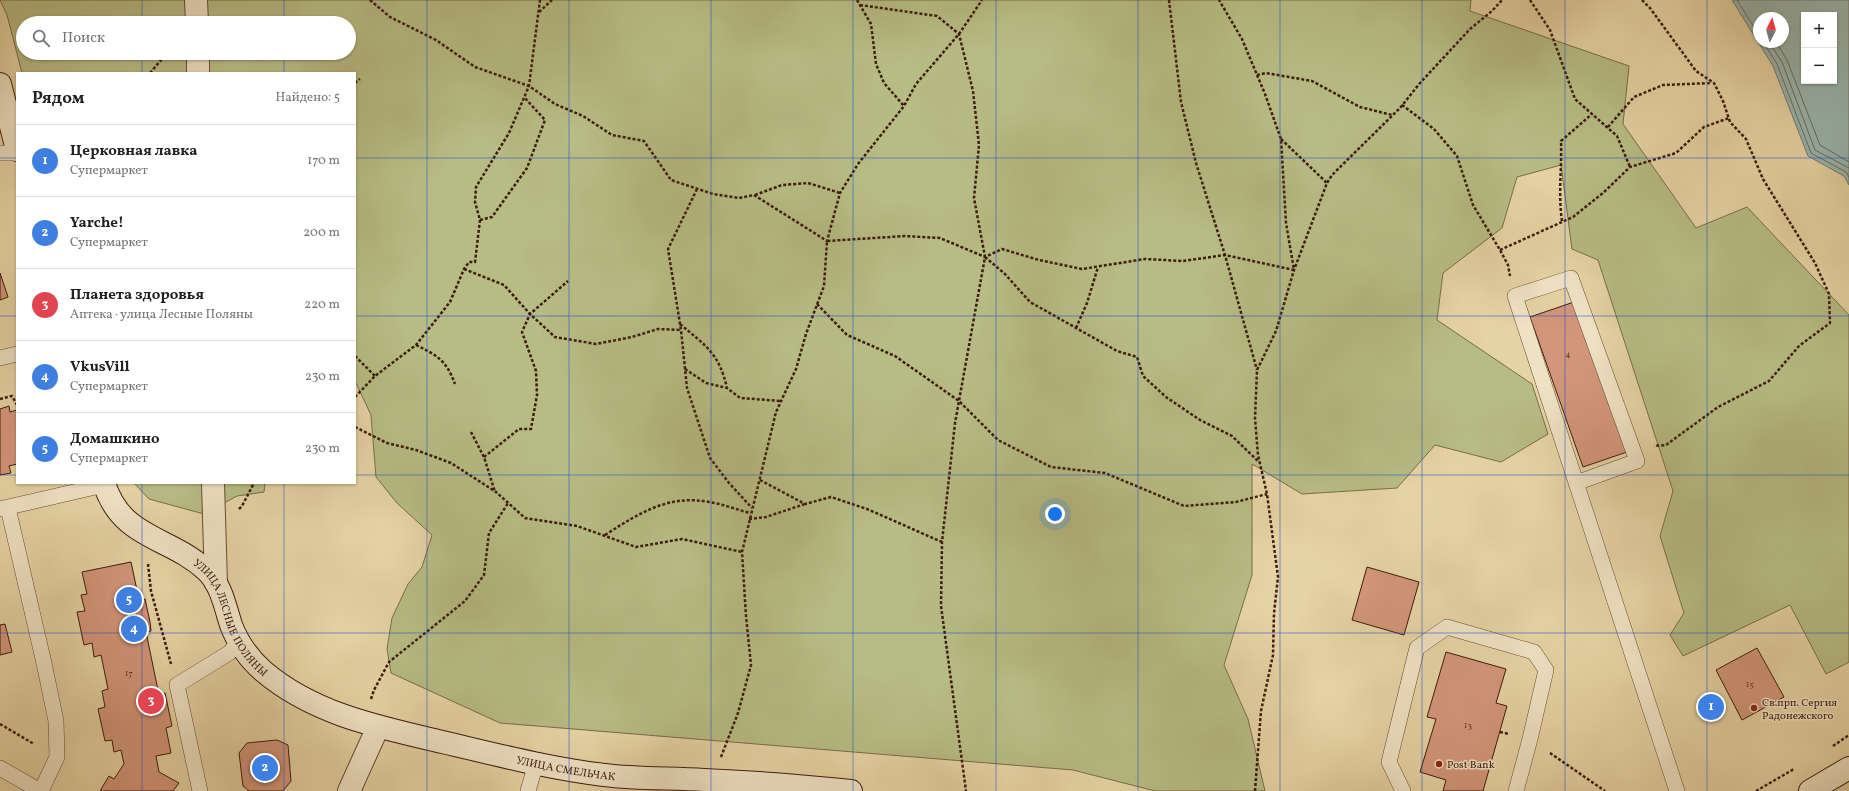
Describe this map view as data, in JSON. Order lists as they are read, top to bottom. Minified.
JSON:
{"streets":{"street":["УЛИЦА ЛЕСНЫЕ ПОЛЯНЫ","УЛИЦА СМЕЛЬЧАК"]},"crossings":[["УЛИЦА ЛЕСНЫЕ ПОЛЯНЫ","УЛИЦА СМЕЛЬЧАК"]],"places":["Св.прп. Сергия Радонежского","Post Bank"],"house_numbers":["4","17","15","13"],"north":"top","page":{"map_buttons":["+","−"],"search":"Поиск","heading":["Рядом","Найдено: 5"],"list":[{"mark":"1","name":"Церковная лавка","note":"Супермаркет","value":"170 m"},{"mark":"2","name":"Yarche!","note":"Супермаркет","value":"200 m"},{"mark":"3","name":"Планета здоровья","note":"Аптека · улица Лесные Поляны","value":"220 m"},{"mark":"4","name":"VkusVill","note":"Супермаркет","value":"230 m"},{"mark":"5","name":"Домашкино","note":"Супермаркет","value":"230 m"}],"pins":["5","4","3","1","2"]}}
